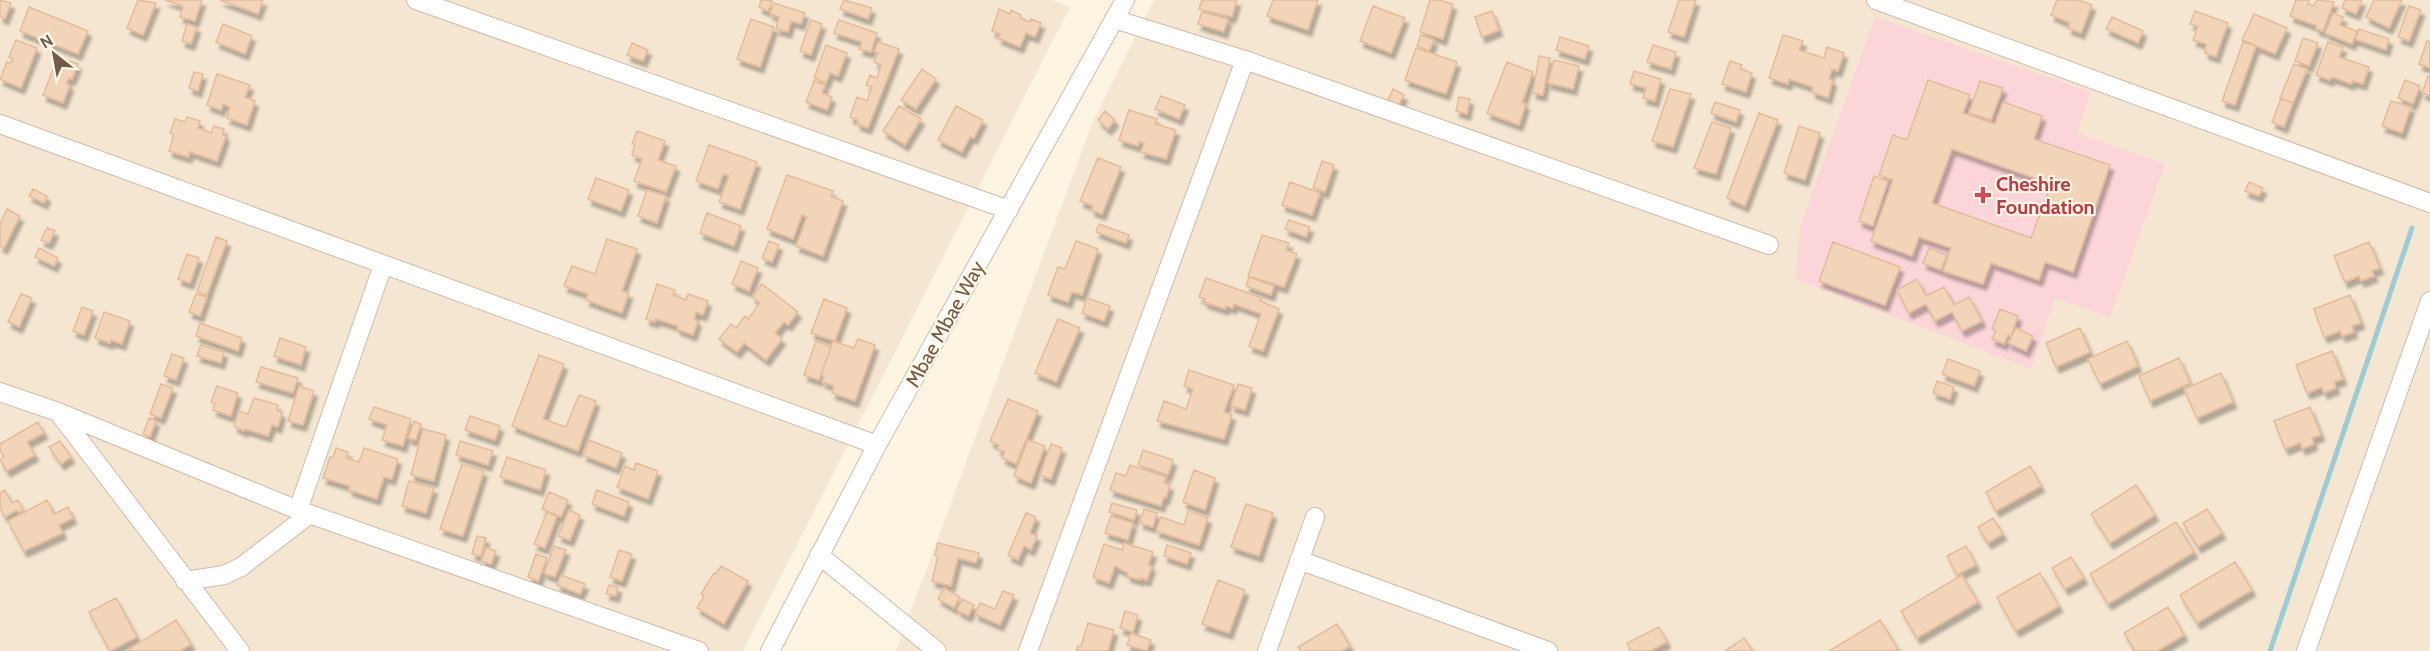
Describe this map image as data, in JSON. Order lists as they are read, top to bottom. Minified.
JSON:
{"streets":{"street":["Mbae Mbae Way"]},"places":{"health":["Cheshire Foundation"]},"north":"top left"}
